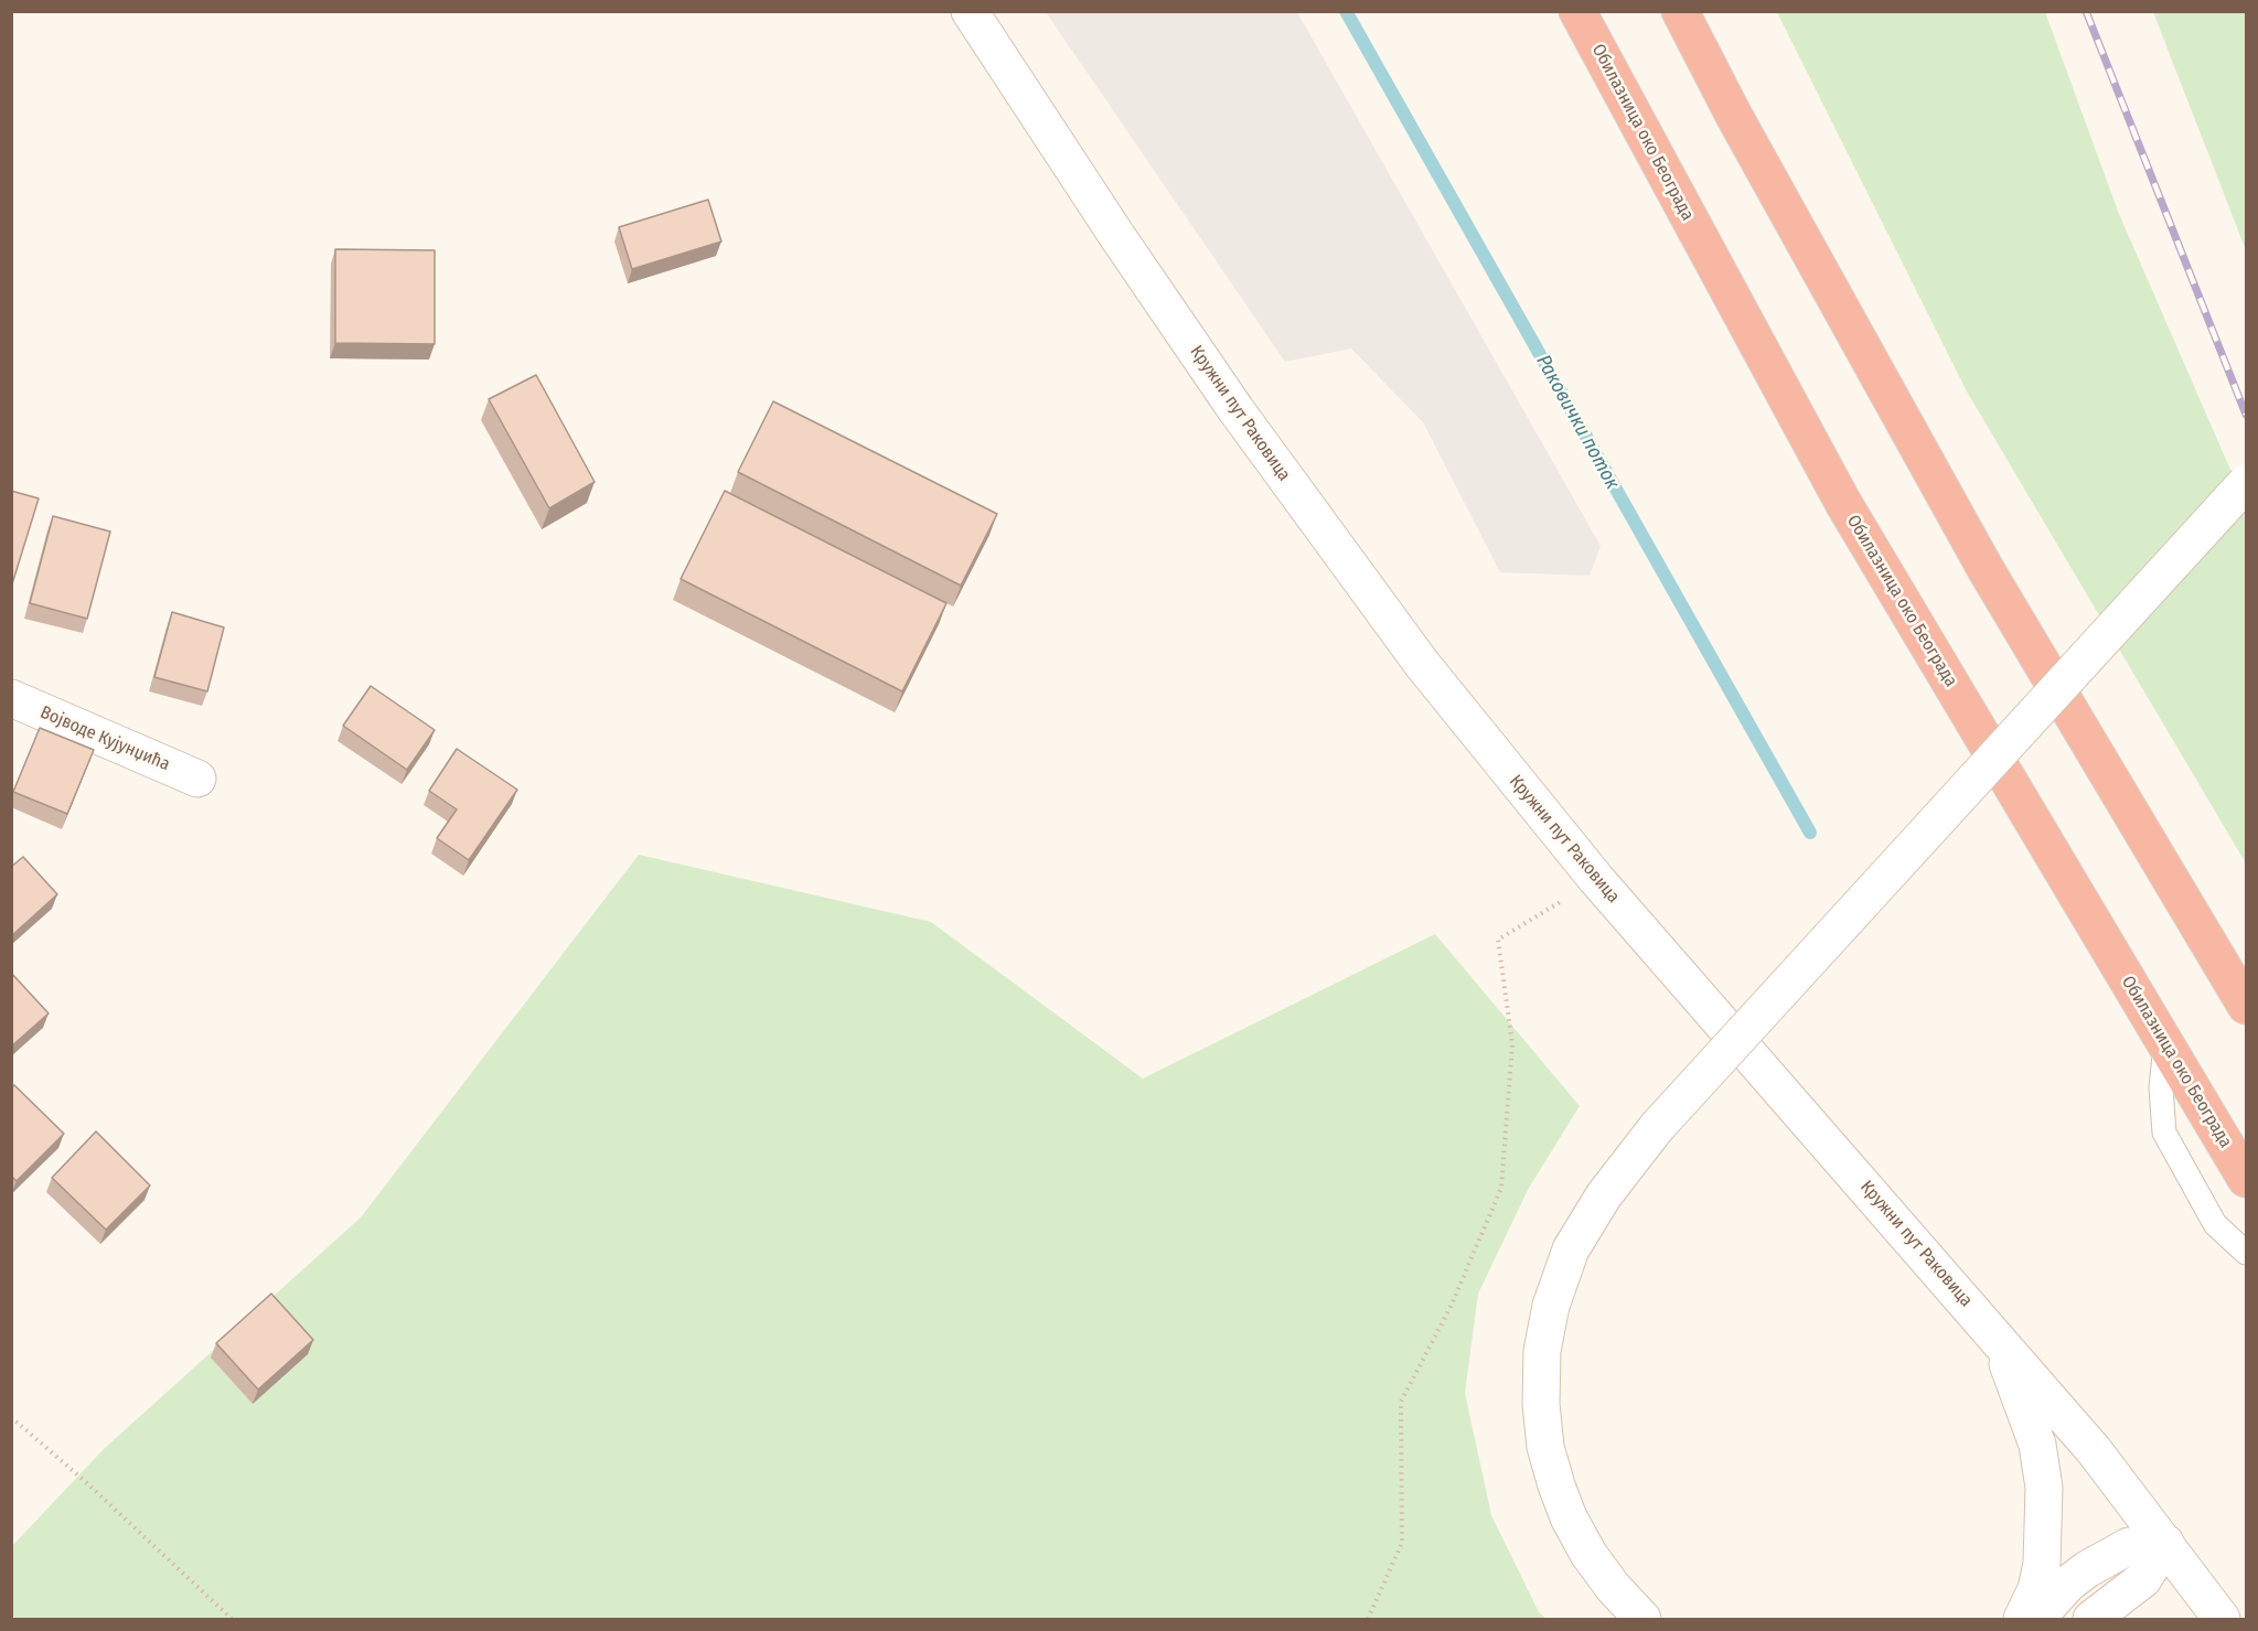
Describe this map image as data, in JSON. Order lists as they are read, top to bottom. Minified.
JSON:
{"streets":{"highway":["Обилазница око Београда"],"street":["Кружни пут Раковица","Војводе Кујунџића"]},"water":["Раковички поток"]}
